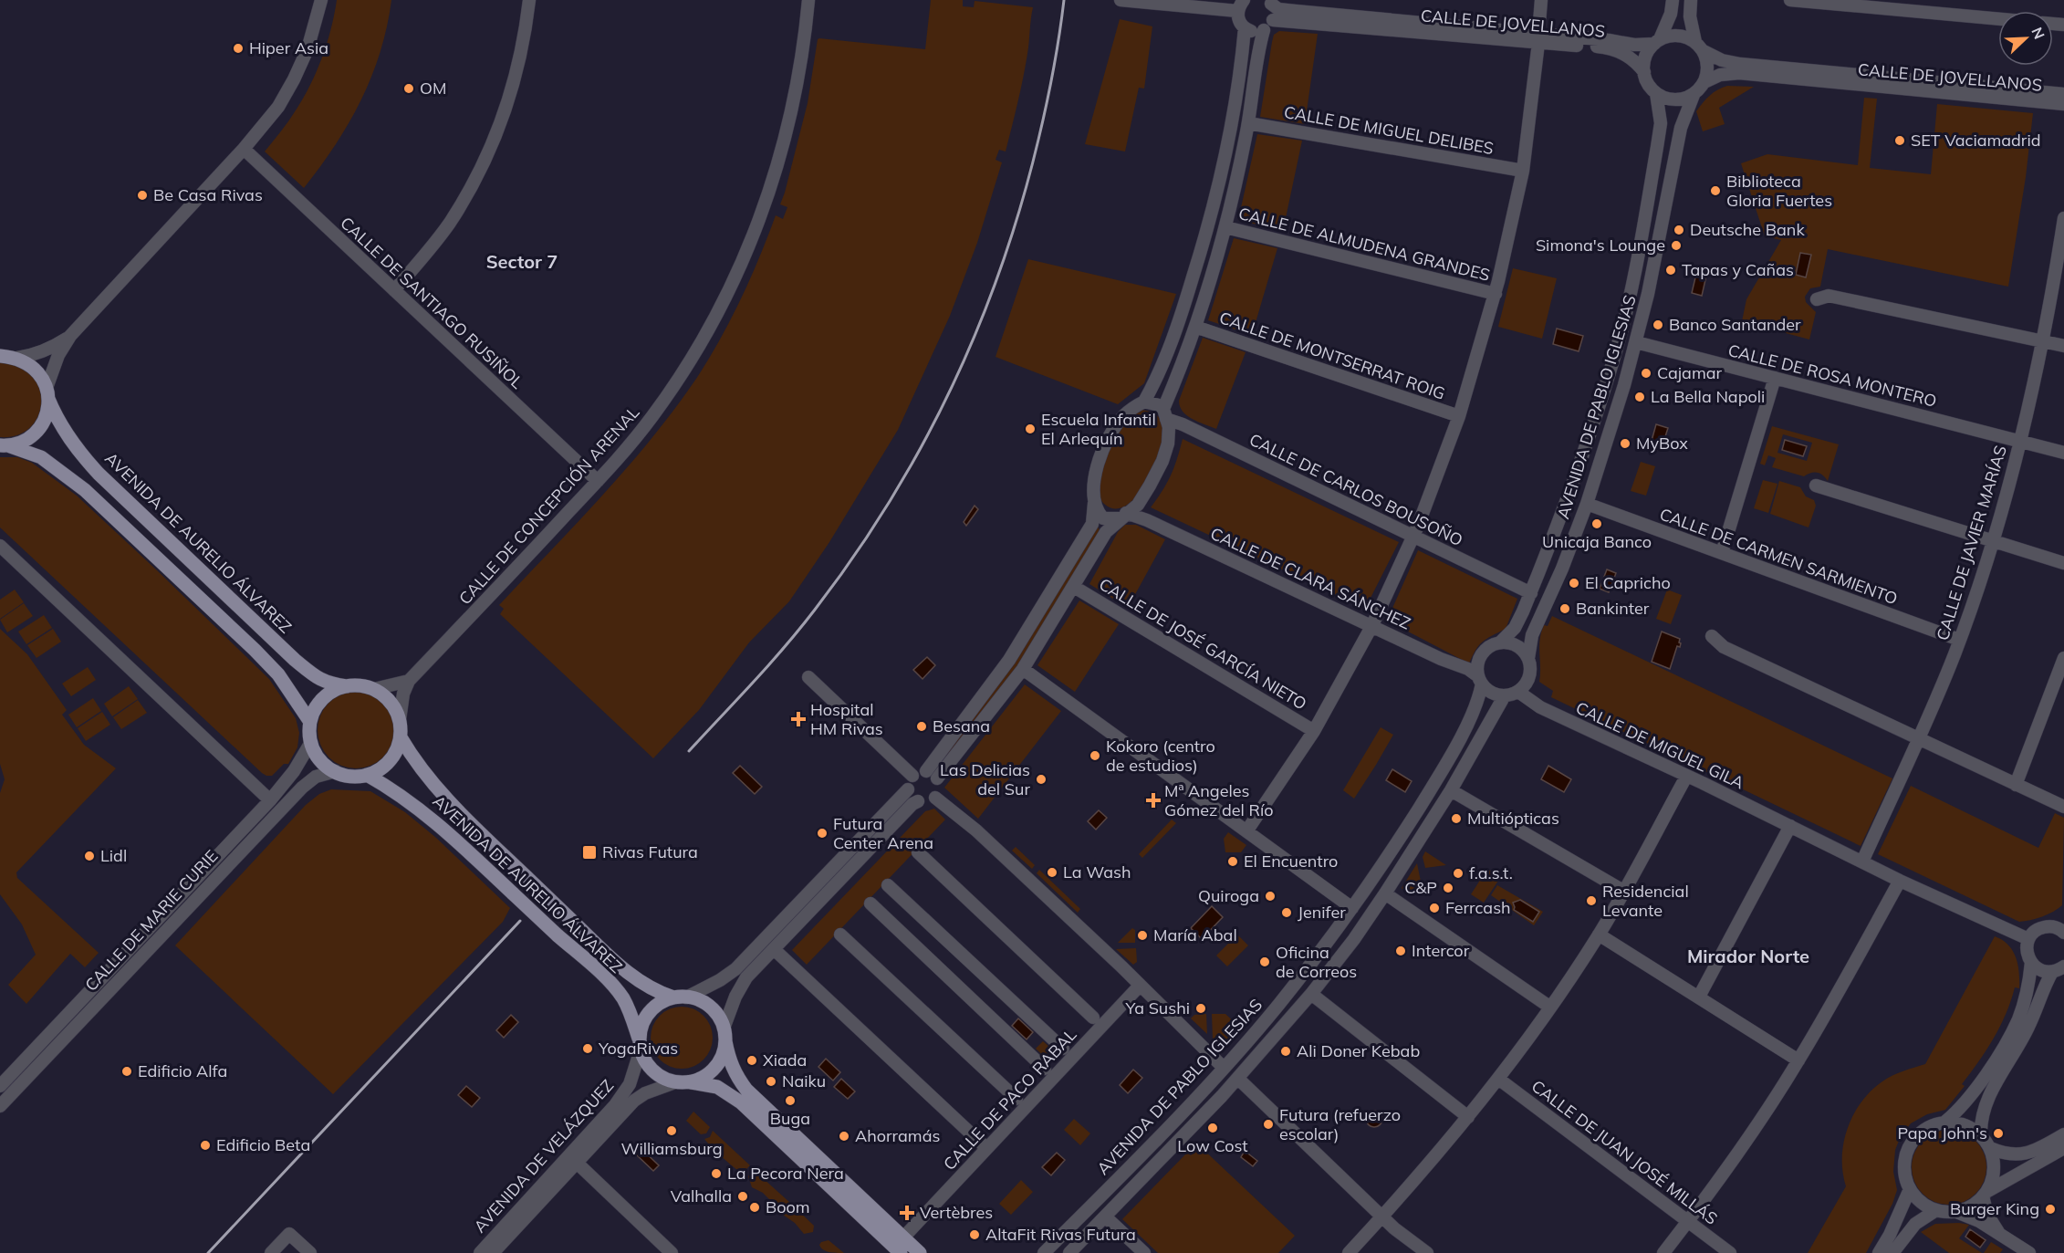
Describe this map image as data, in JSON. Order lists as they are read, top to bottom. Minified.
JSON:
{"streets":{"main road":["AVENIDA DE AURELIO ÁLVAREZ"],"street":["CALLE DE JOVELLANOS","CALLE DE MIGUEL DELIBES","CALLE DE ALMUDENA GRANDES","CALLE DE SANTIAGO RUSIÑOL","CALLE DE MONTSERRAT ROIG","CALLE DE ROSA MONTERO","AVENIDA DE PABLO IGLESIAS","CALLE DE CARLOS BOUSOÑO","CALLE DE CONCEPCIÓN ARENAL","CALLE DE JAVIER MARÍAS","CALLE DE CARMEN SARMIENTO","CALLE DE CLARA SÁNCHEZ","CALLE DE JOSÉ GARCÍA NIETO","CALLE DE MIGUEL GILA","CALLE DE MARIE CURIE","CALLE DE PACO RABAL","CALLE DE JUAN JOSÉ MILLÁS","AVENIDA DE VELÁZQUEZ"]},"crossings":[["CALLE DE JOVELLANOS","AVENIDA DE PABLO IGLESIAS"],["CALLE DE SANTIAGO RUSIÑOL","CALLE DE CONCEPCIÓN ARENAL"],["CALLE DE ROSA MONTERO","AVENIDA DE PABLO IGLESIAS"],["CALLE DE ROSA MONTERO","CALLE DE JAVIER MARÍAS"],["AVENIDA DE PABLO IGLESIAS","CALLE DE CARLOS BOUSOÑO"],["AVENIDA DE PABLO IGLESIAS","CALLE DE CARMEN SARMIENTO"],["AVENIDA DE PABLO IGLESIAS","CALLE DE CLARA SÁNCHEZ"],["AVENIDA DE PABLO IGLESIAS","CALLE DE MIGUEL GILA"],["AVENIDA DE AURELIO ÁLVAREZ","CALLE DE MARIE CURIE"],["AVENIDA DE AURELIO ÁLVAREZ","AVENIDA DE VELÁZQUEZ"],["CALLE DE JAVIER MARÍAS","CALLE DE CARMEN SARMIENTO"],["CALLE DE JAVIER MARÍAS","CALLE DE MIGUEL GILA"],["CALLE DE CLARA SÁNCHEZ","CALLE DE MIGUEL GILA"]],"districts":["Sector 7","Mirador Norte"],"places":{"other":["Hiper Asia","OM","SET Vaciamadrid","Biblioteca Gloria Fuertes","Be Casa Rivas","Deutsche Bank","Simona's Lounge","Tapas y Cañas","Banco Santander","Cajamar","La Bella Napoli","Escuela Infantil El Arlequín","MyBox","Unicaja Banco","El Capricho","Bankinter","Besana","Kokoro (centro de estudios)","Las Delicias del Sur","Multiópticas","Futura Center Arena","Lidl","El Encuentro","La Wash","f.a.s.t.","C&P","Quiroga","Residencial Levante","Ferrcash","Jenifer","María Abal","Intercor","Oficina de Correos","Ya Sushi","YogaRivas","Ali Doner Kebab","Xiada","Edificio Alfa","Naiku","Buga","Futura (refuerzo escolar)","Low Cost","Williamsburg","Papa John's","Ahorramás","Edificio Beta","La Pecora Nera","Valhalla","Boom","Burger King","AltaFit Rivas Futura"],"health":["Hospital HM Rivas","Mª Angeles Gómez del Río","Vertèbres"],"transit":["Rivas Futura"]},"north":"top right"}
